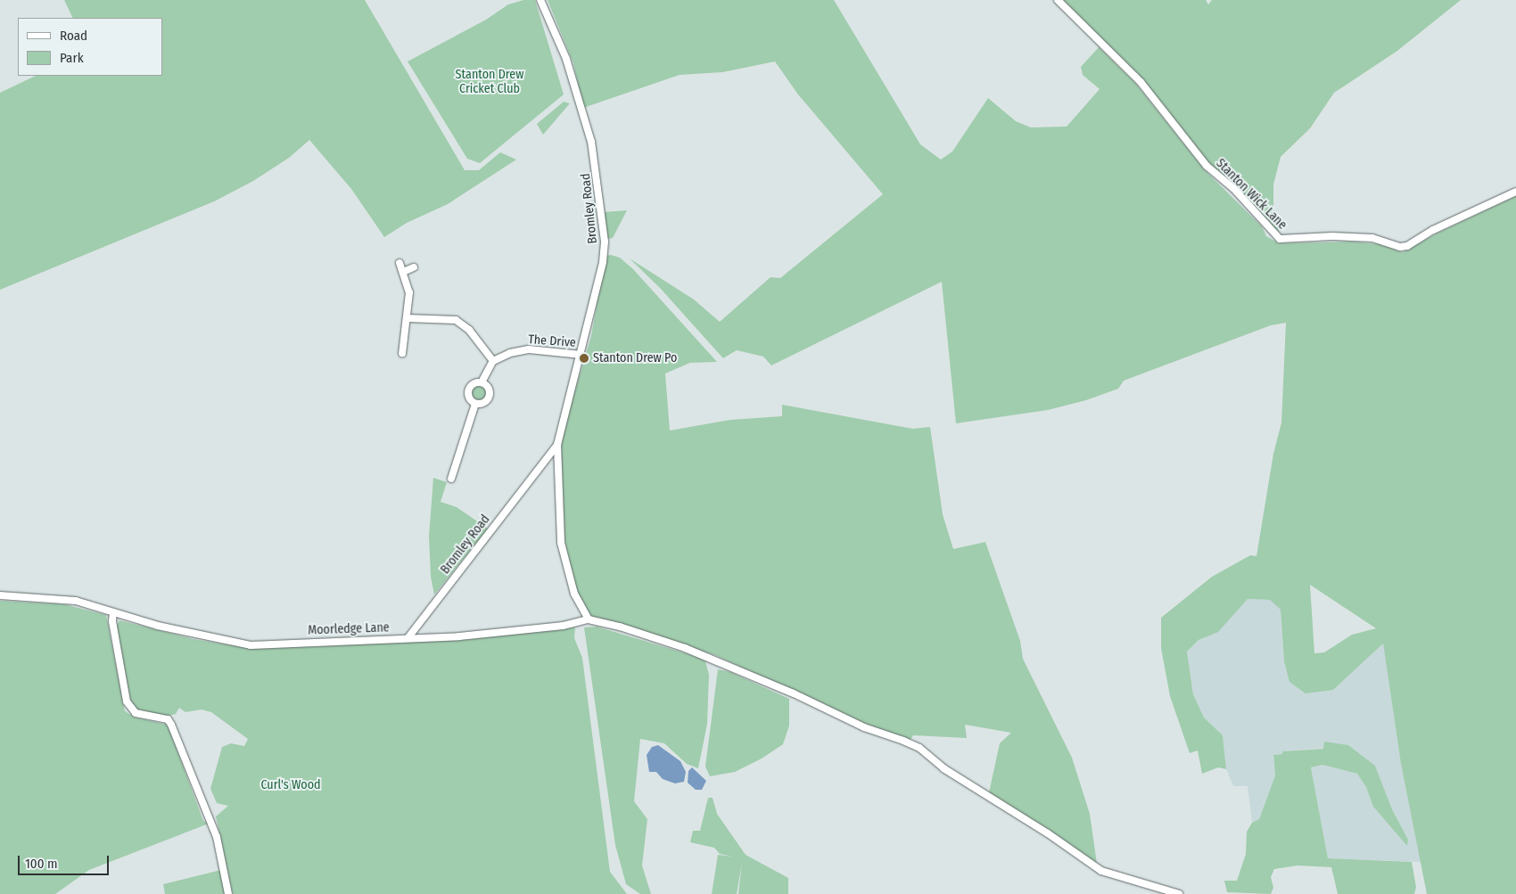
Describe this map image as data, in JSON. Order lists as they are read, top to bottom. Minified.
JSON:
{"streets":{"street":["Stanton Wick Lane","Bromley Road","The Drive","Moorledge Lane"]},"crossings":[["Bromley Road","The Drive"],["Bromley Road","Moorledge Lane"]],"parks":["Stanton Drew Cricket Club","Curl's Wood"],"places":["Stanton Drew Po"],"legend":["Road","Park"],"scale_bar":"100 m"}
